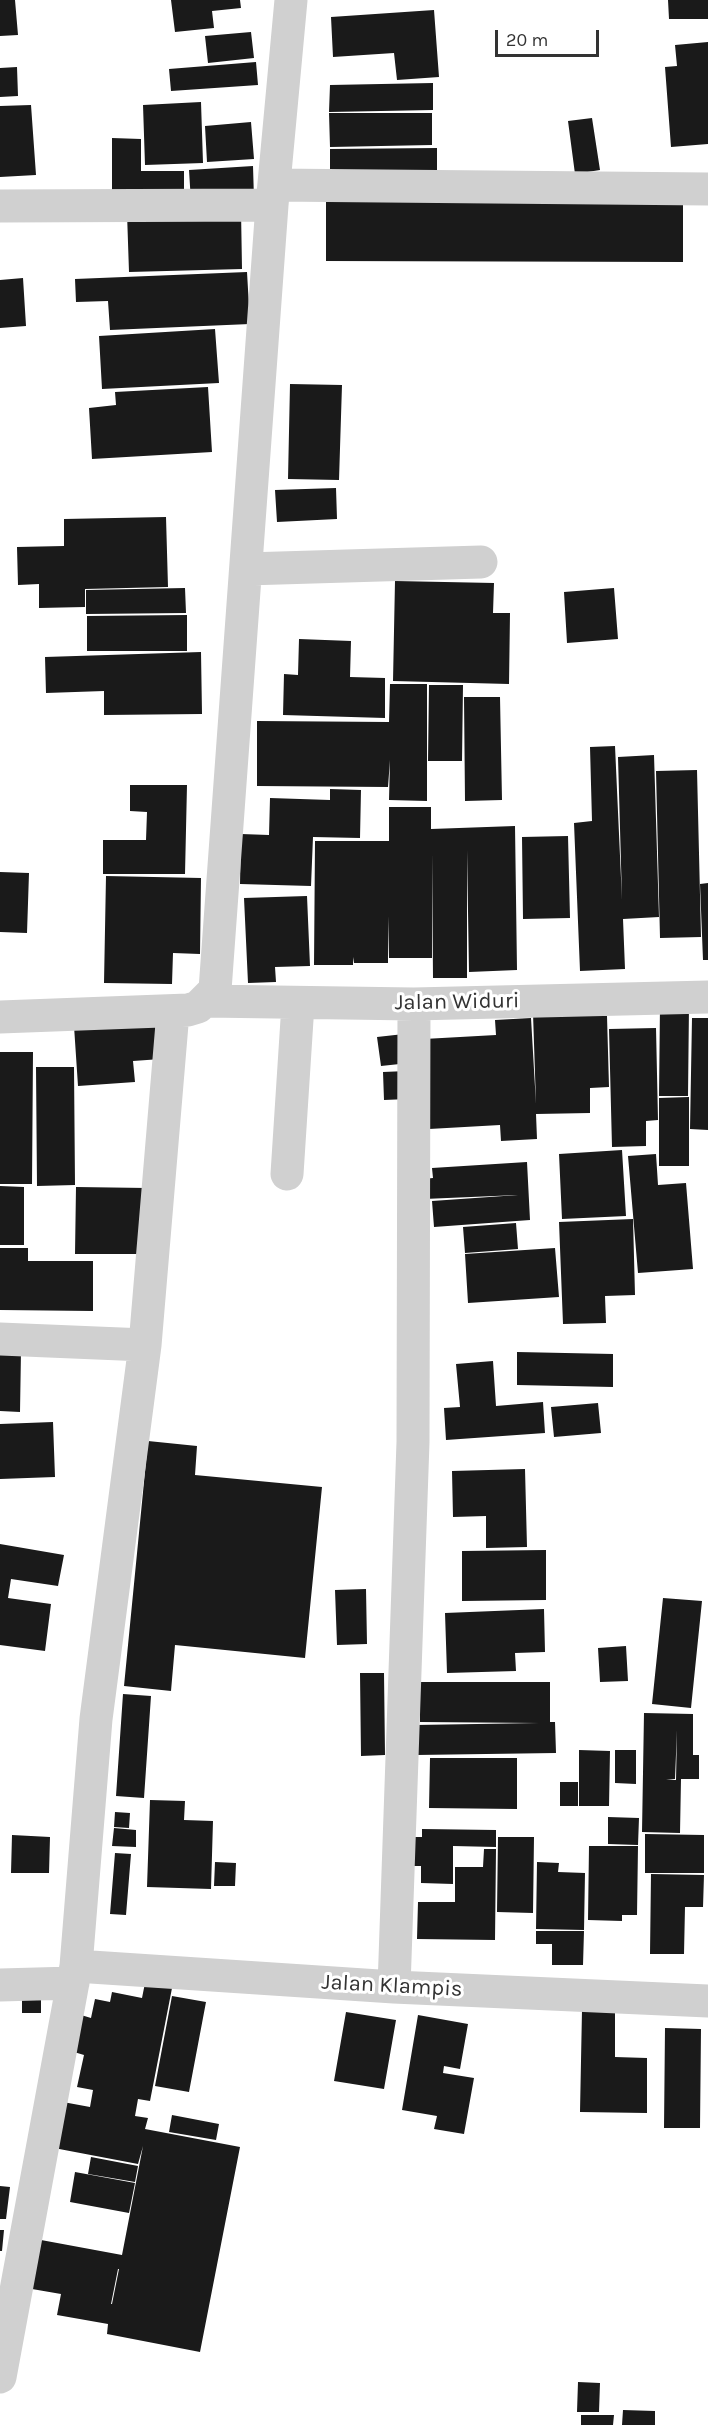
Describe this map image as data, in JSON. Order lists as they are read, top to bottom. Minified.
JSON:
{"streets":{"street":["Jalan Widuri","Jalan Klampis"]},"scale_bar":"20 m"}
